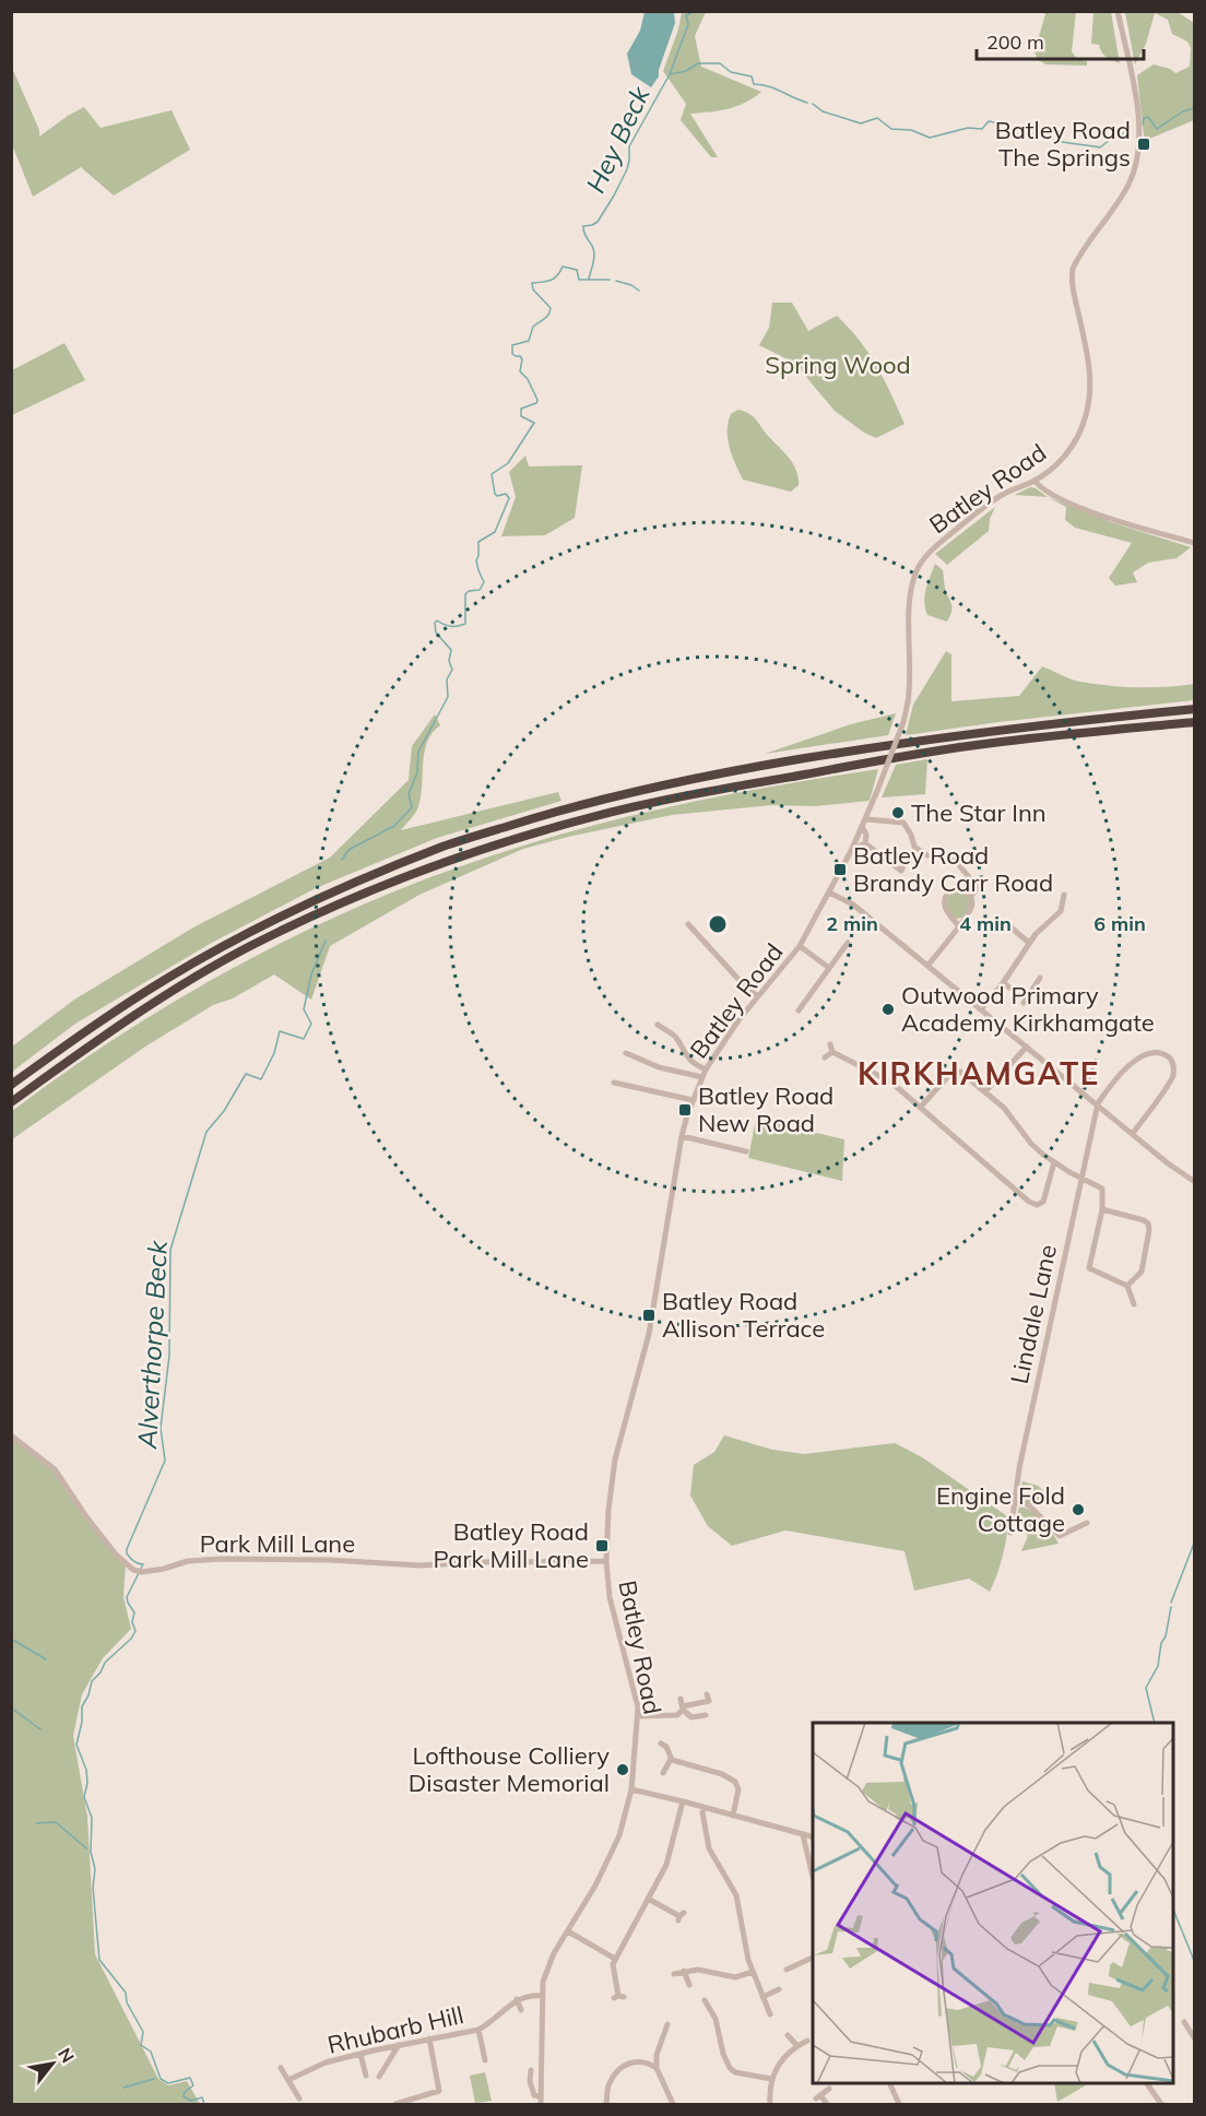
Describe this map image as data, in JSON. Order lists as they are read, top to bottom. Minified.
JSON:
{"streets":{"street":["Batley Road","Lindale Lane","Park Mill Lane","Rhubarb Hill"]},"crossings":[["Batley Road","Park Mill Lane"]],"districts":["KIRKHAMGATE"],"water":["Hey Beck","Alverthorpe Beck"],"parks":["Spring Wood"],"places":{"transit":["Batley Road The Springs","Batley Road Brandy Carr Road","Batley Road New Road","Batley Road Allison Terrace","Batley Road Park Mill Lane"],"other":["The Star Inn","Outwood Primary Academy Kirkhamgate","Engine Fold Cottage","Lofthouse Colliery Disaster Memorial"]},"scale_bar":"200 m","north":"top right","rings":["2 min","4 min","6 min"]}
